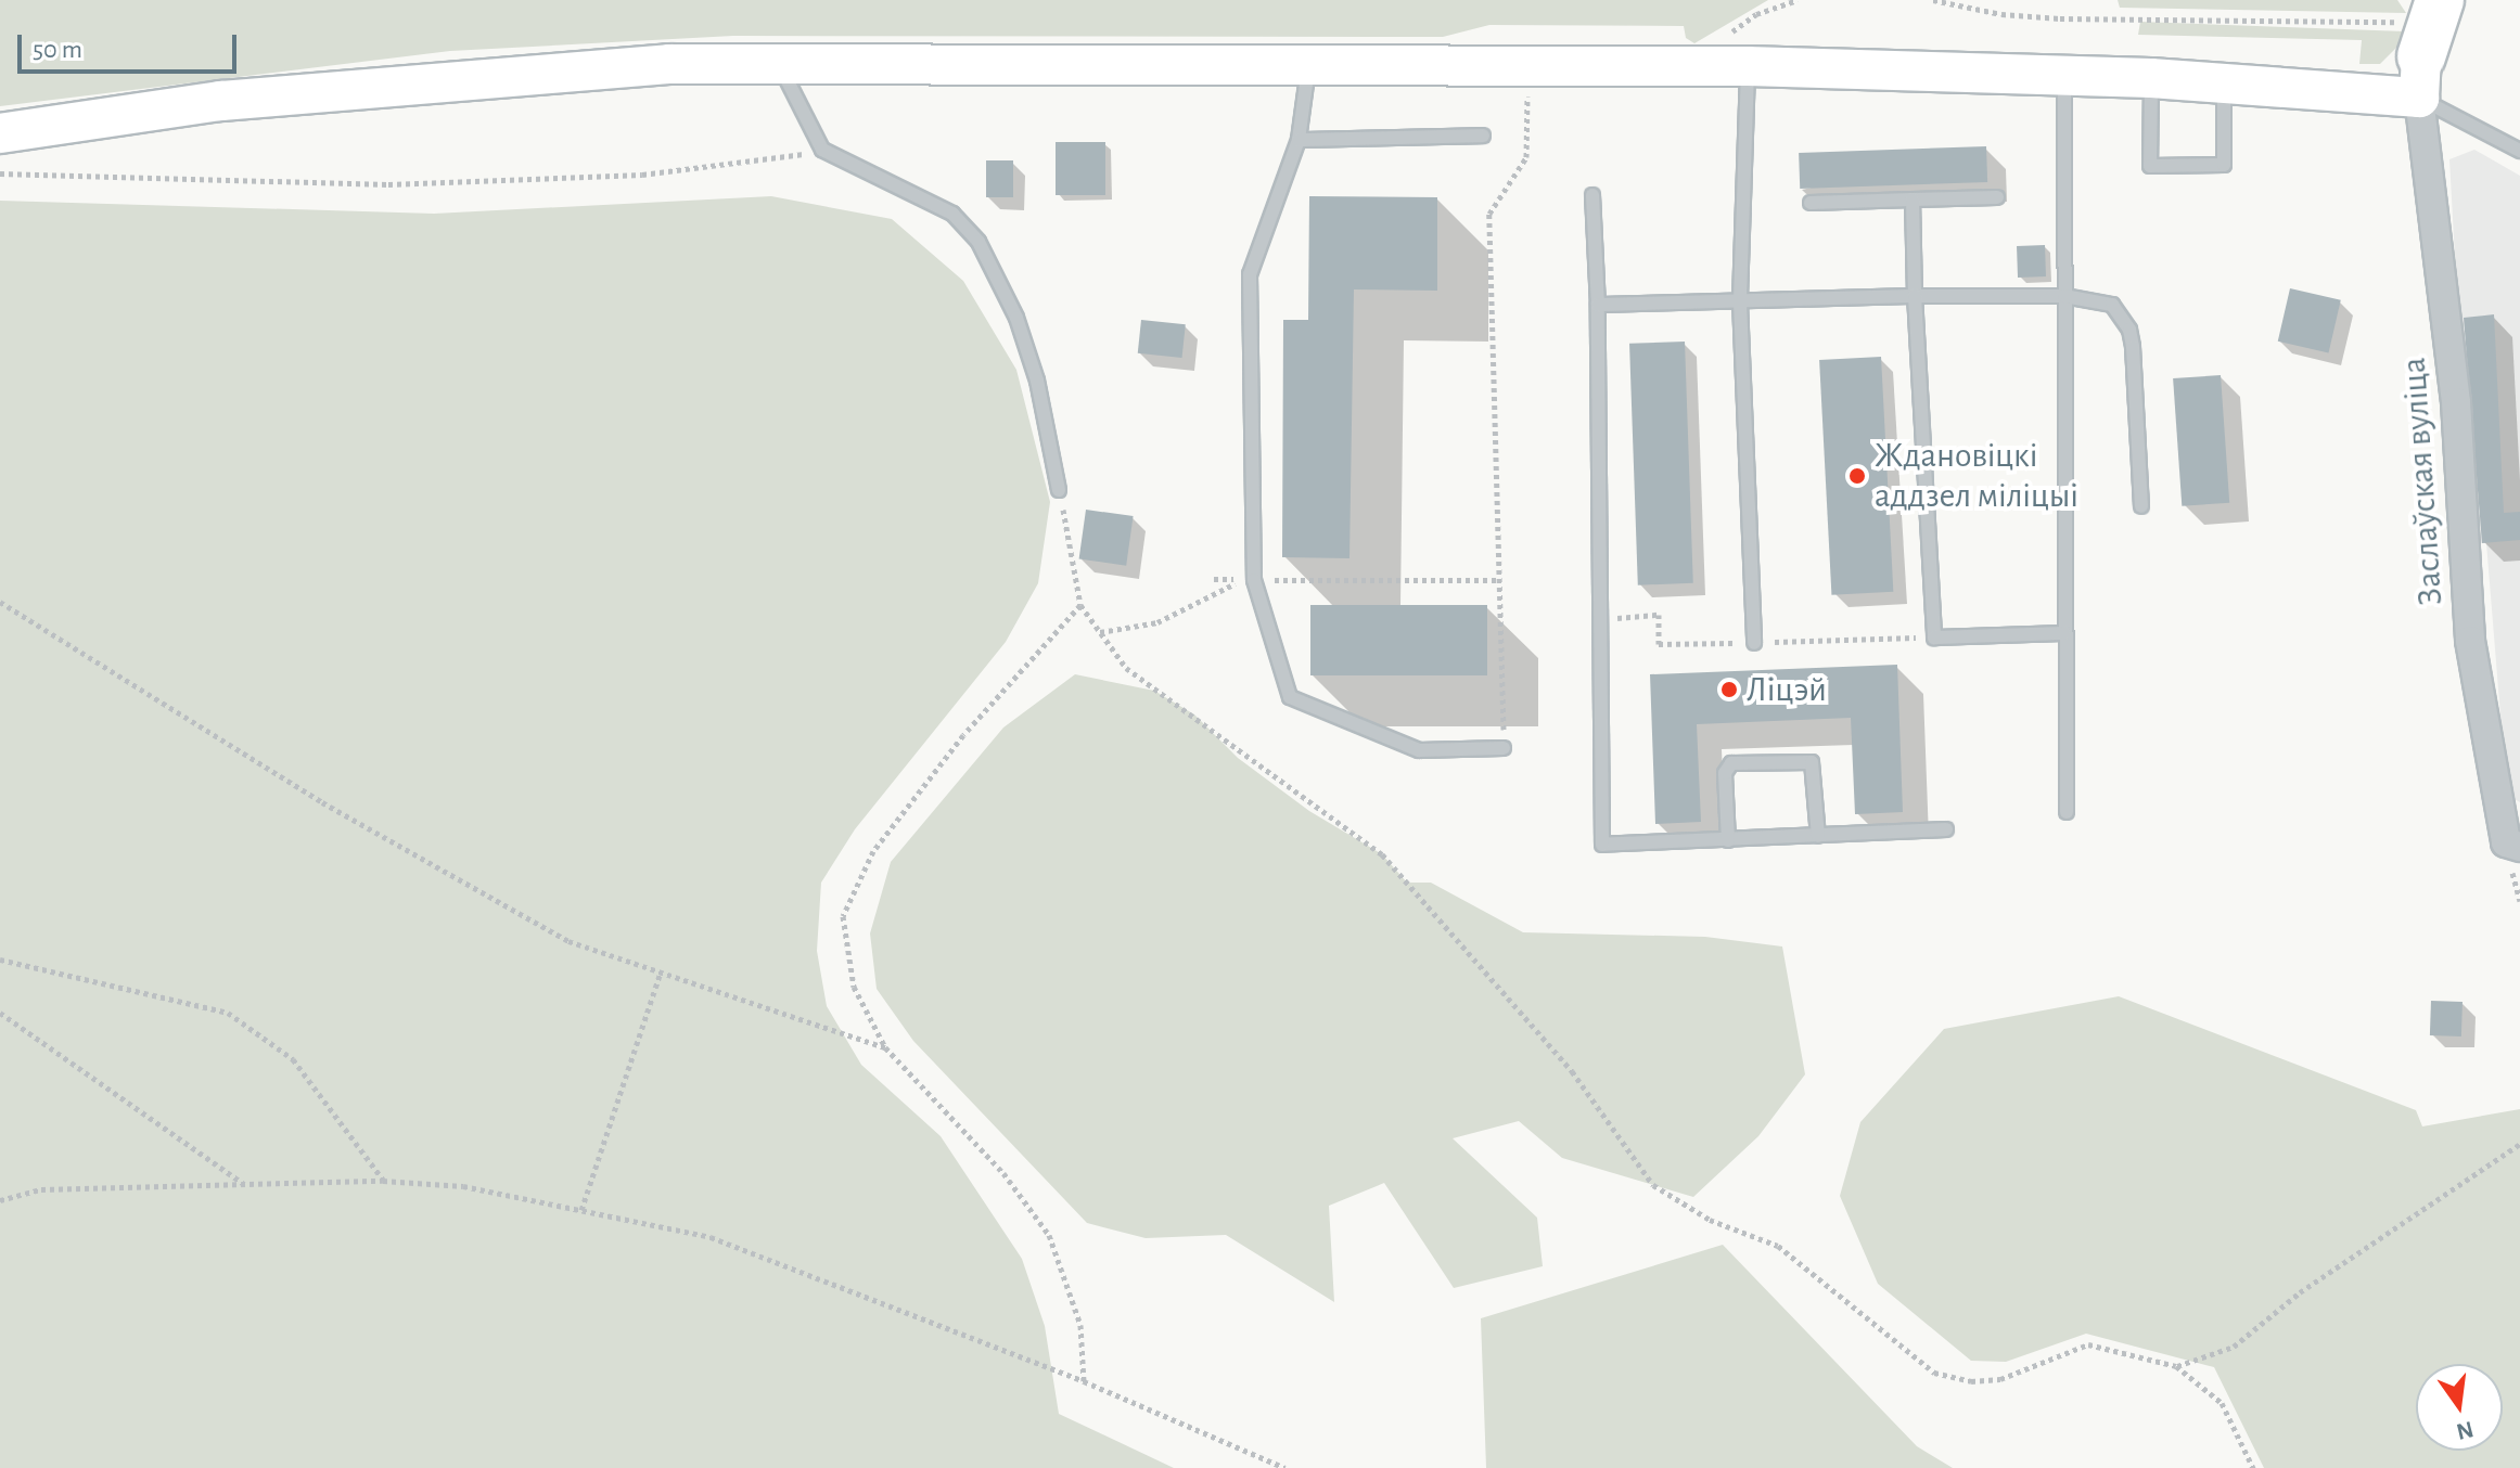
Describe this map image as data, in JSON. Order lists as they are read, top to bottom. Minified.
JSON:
{"streets":{"street":["Заслаўская вуліца"]},"places":["Ждановіцкі аддзел міліцыі","Ліцэй"],"scale_bar":"50 m","north":"bottom"}
